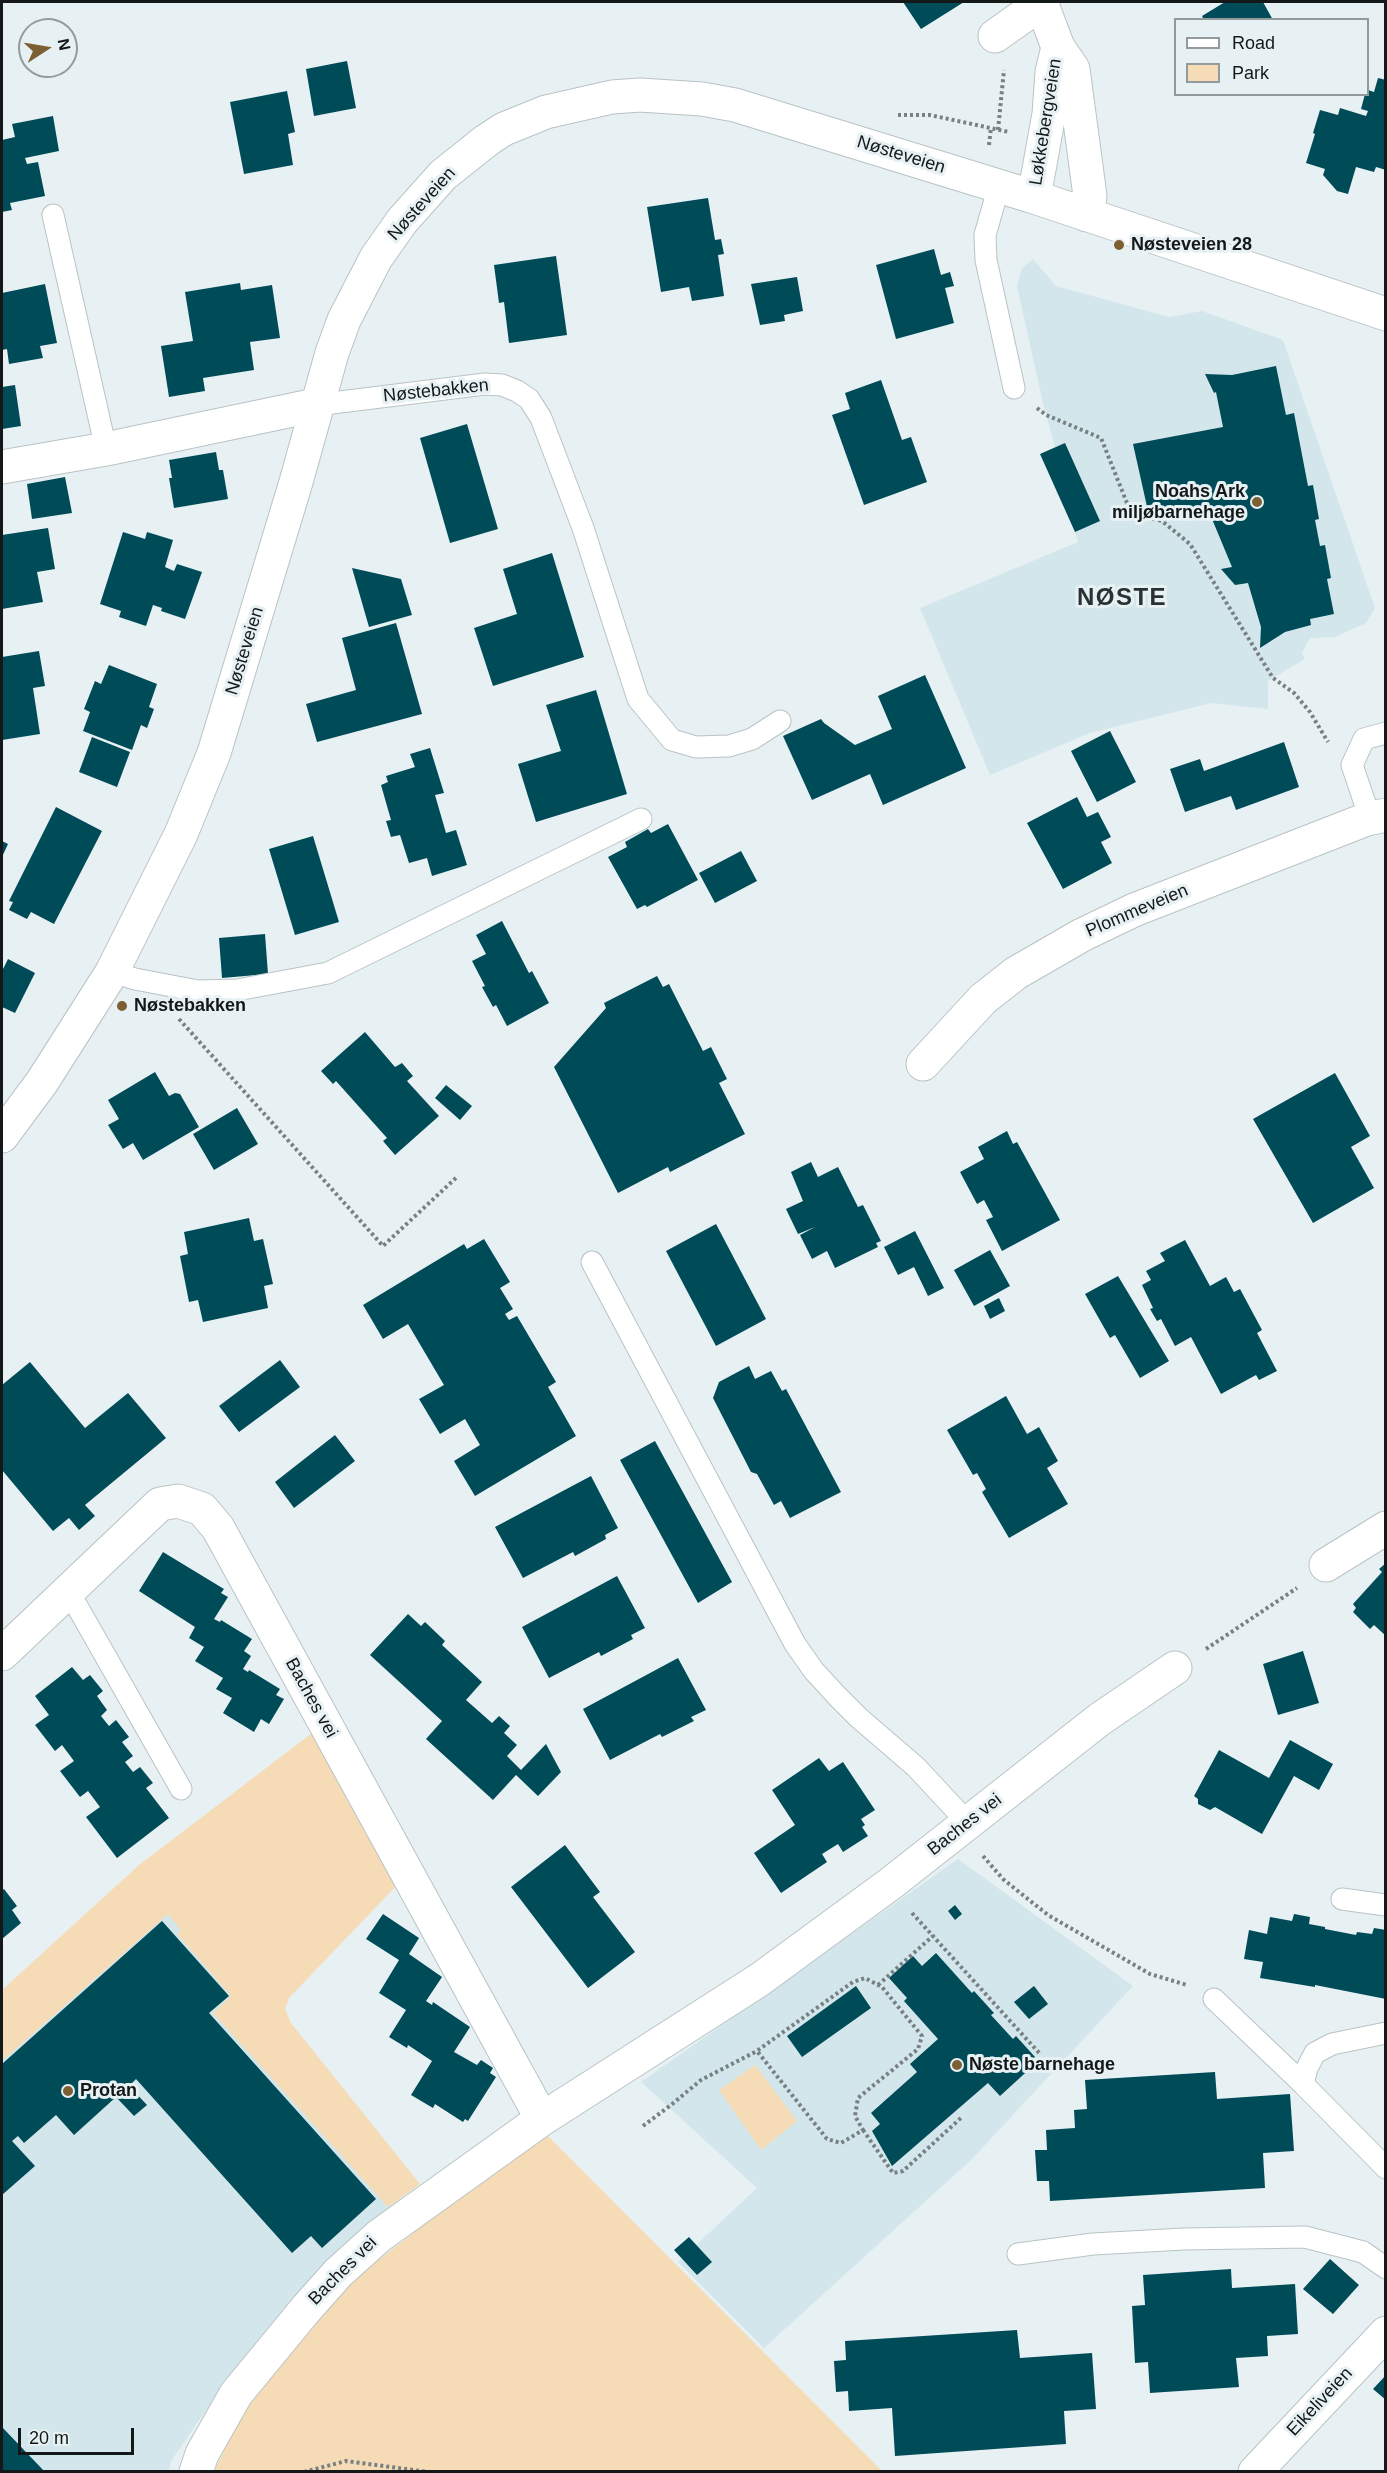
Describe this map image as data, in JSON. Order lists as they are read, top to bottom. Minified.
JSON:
{"streets":{"street":["Løkkebergveien","Nøsteveien","Nøstebakken","Plommeveien","Baches vei","Eikeliveien"]},"crossings":[["Løkkebergveien","Nøsteveien"],["Nøsteveien","Nøstebakken"]],"districts":["NØSTE"],"places":["Nøsteveien 28","Noahs Ark miljøbarnehage","Nøstebakken","Nøste barnehage","Protan"],"legend":["Road","Park"],"scale_bar":"20 m","north":"right"}
